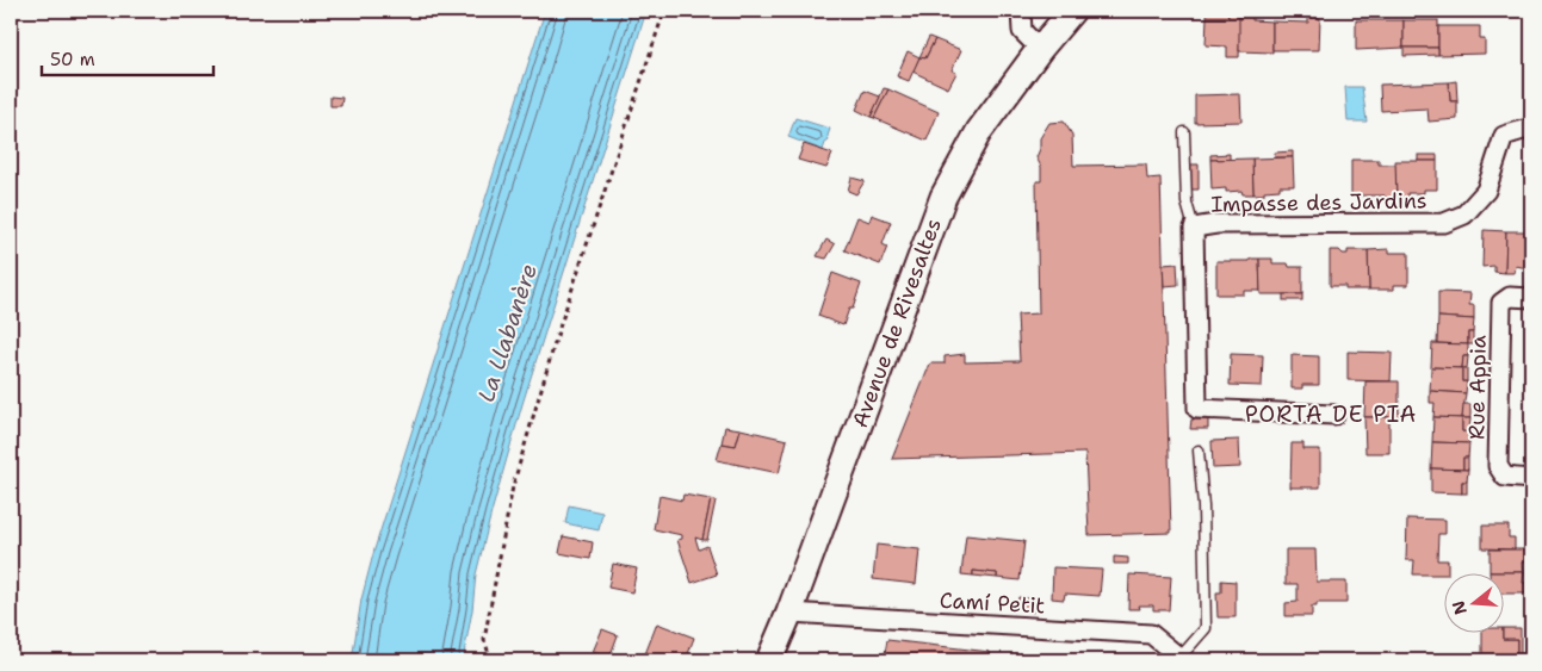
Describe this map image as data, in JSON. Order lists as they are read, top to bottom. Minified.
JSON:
{"streets":{"main road":["Avenue de Rivesaltes"],"street":["Impasse des Jardins","Rue Appia","Camí Petit"]},"crossings":[["Avenue de Rivesaltes","Camí Petit"]],"districts":["PORTA DE PIA"],"water":["La Llabanère"],"scale_bar":"50 m","north":"left"}
